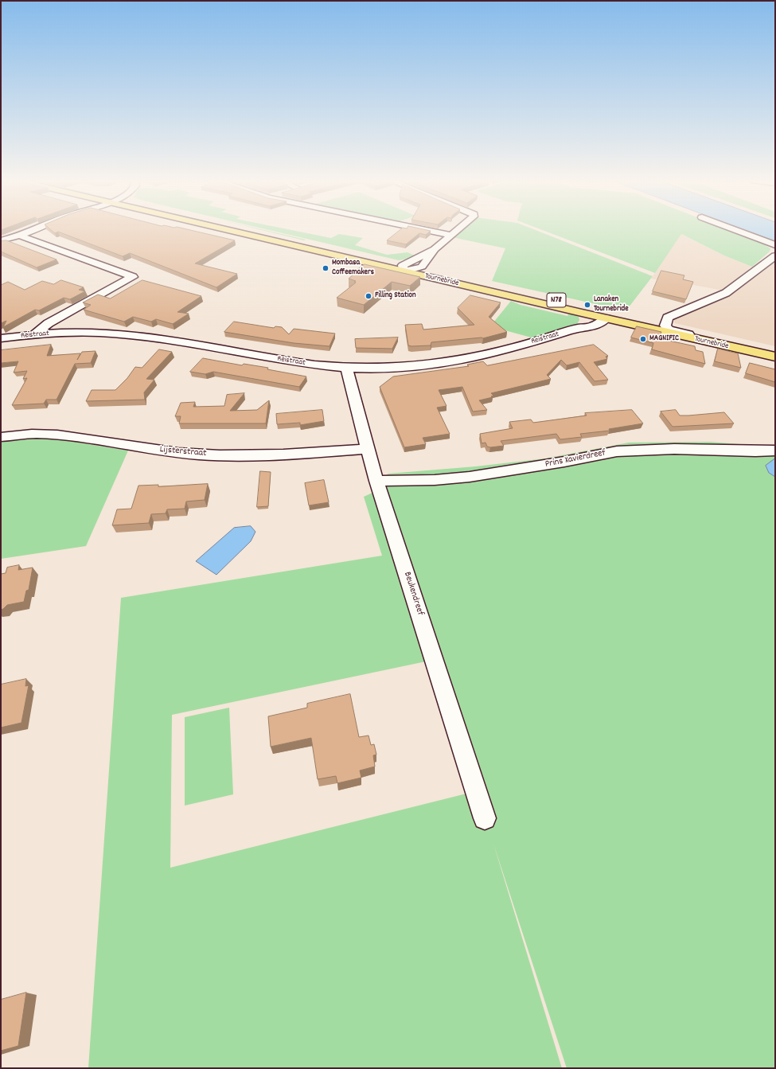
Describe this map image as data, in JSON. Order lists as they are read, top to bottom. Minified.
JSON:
{"streets":{"main road":["Tournebride","N78"],"street":["Reistraat","Lijsterstraat","Prins Xavierdreef","Beukendreef"]},"crossings":[["Tournebride","Reistraat"],["Reistraat","Beukendreef"],["Lijsterstraat","Beukendreef"],["Prins Xavierdreef","Beukendreef"]],"places":["Mombasa Coffeemakers","Filling Station","Lanaken Tournebride","MAGNIFIC"]}
